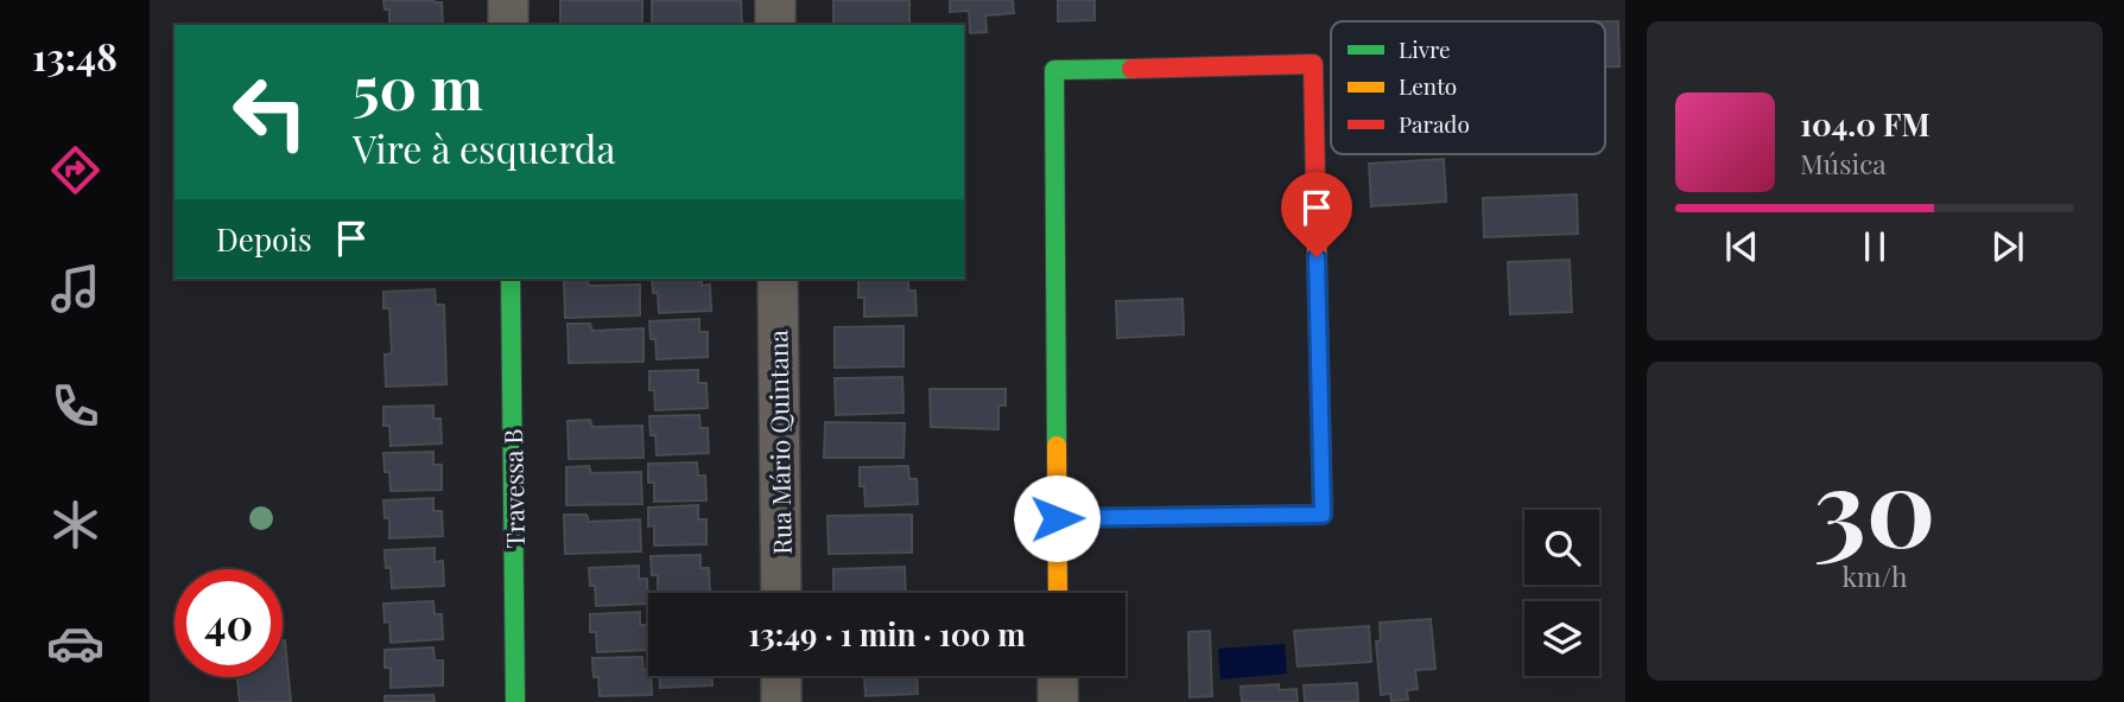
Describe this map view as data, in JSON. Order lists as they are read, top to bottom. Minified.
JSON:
{"streets":{"street":["Rua Mário Quintana","Travessa B"]},"legend":["Livre","Lento","Parado"],"page":{"tabs":"13:48","turn":["50 m","Vire à esquerda"],"song":["104.0 FM","Música"],"then":"Depois","tile":["30","km/h"],"limit":"40","trip":"13:49 · 1 min · 100 m"}}
